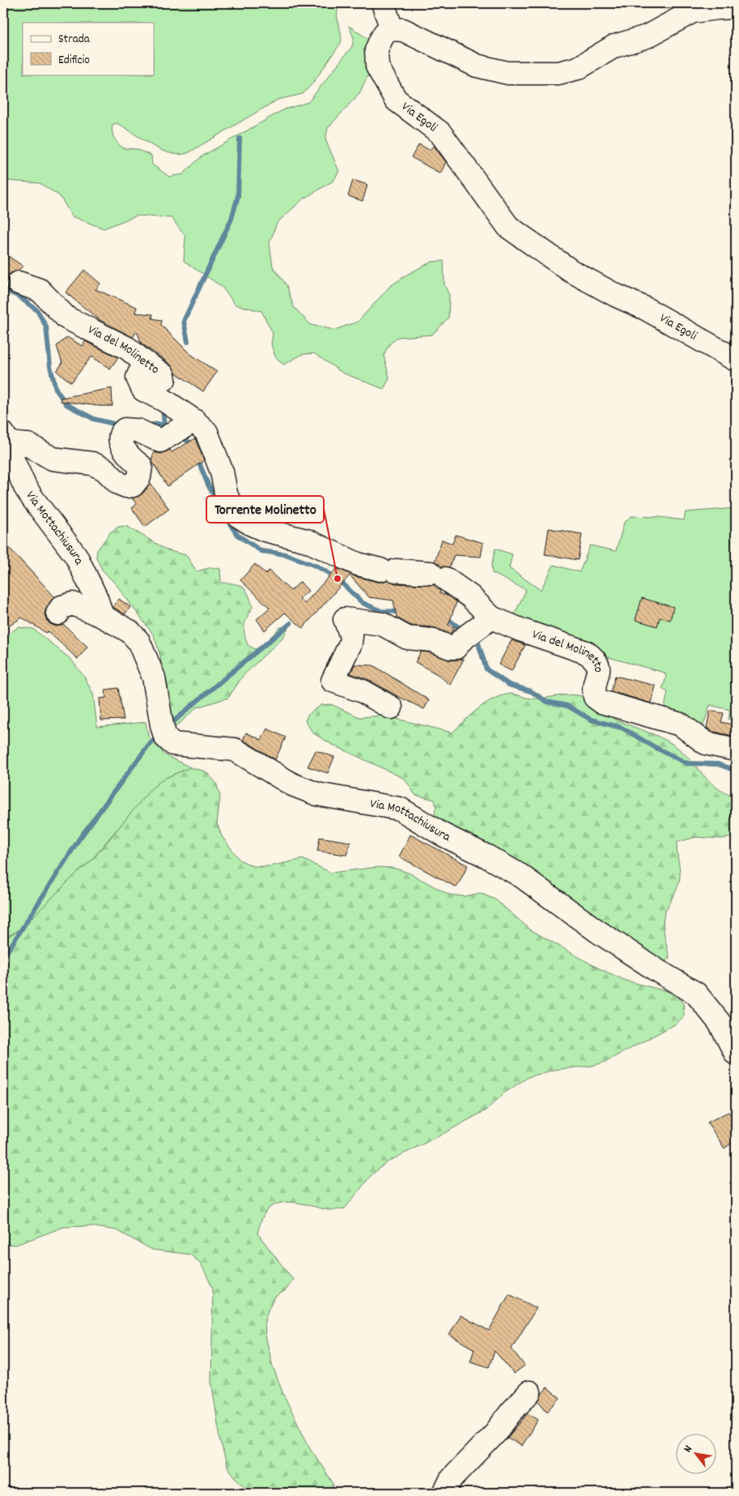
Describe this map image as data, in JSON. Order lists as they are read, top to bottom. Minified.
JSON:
{"streets":{"street":["Via Egoli","Via del Molinetto","Via Mottachiusura"]},"crossings":[["Via del Molinetto","Via Mottachiusura"]],"places":["Torrente Molinetto"],"legend":["Strada","Edificio"],"north":"top left"}
